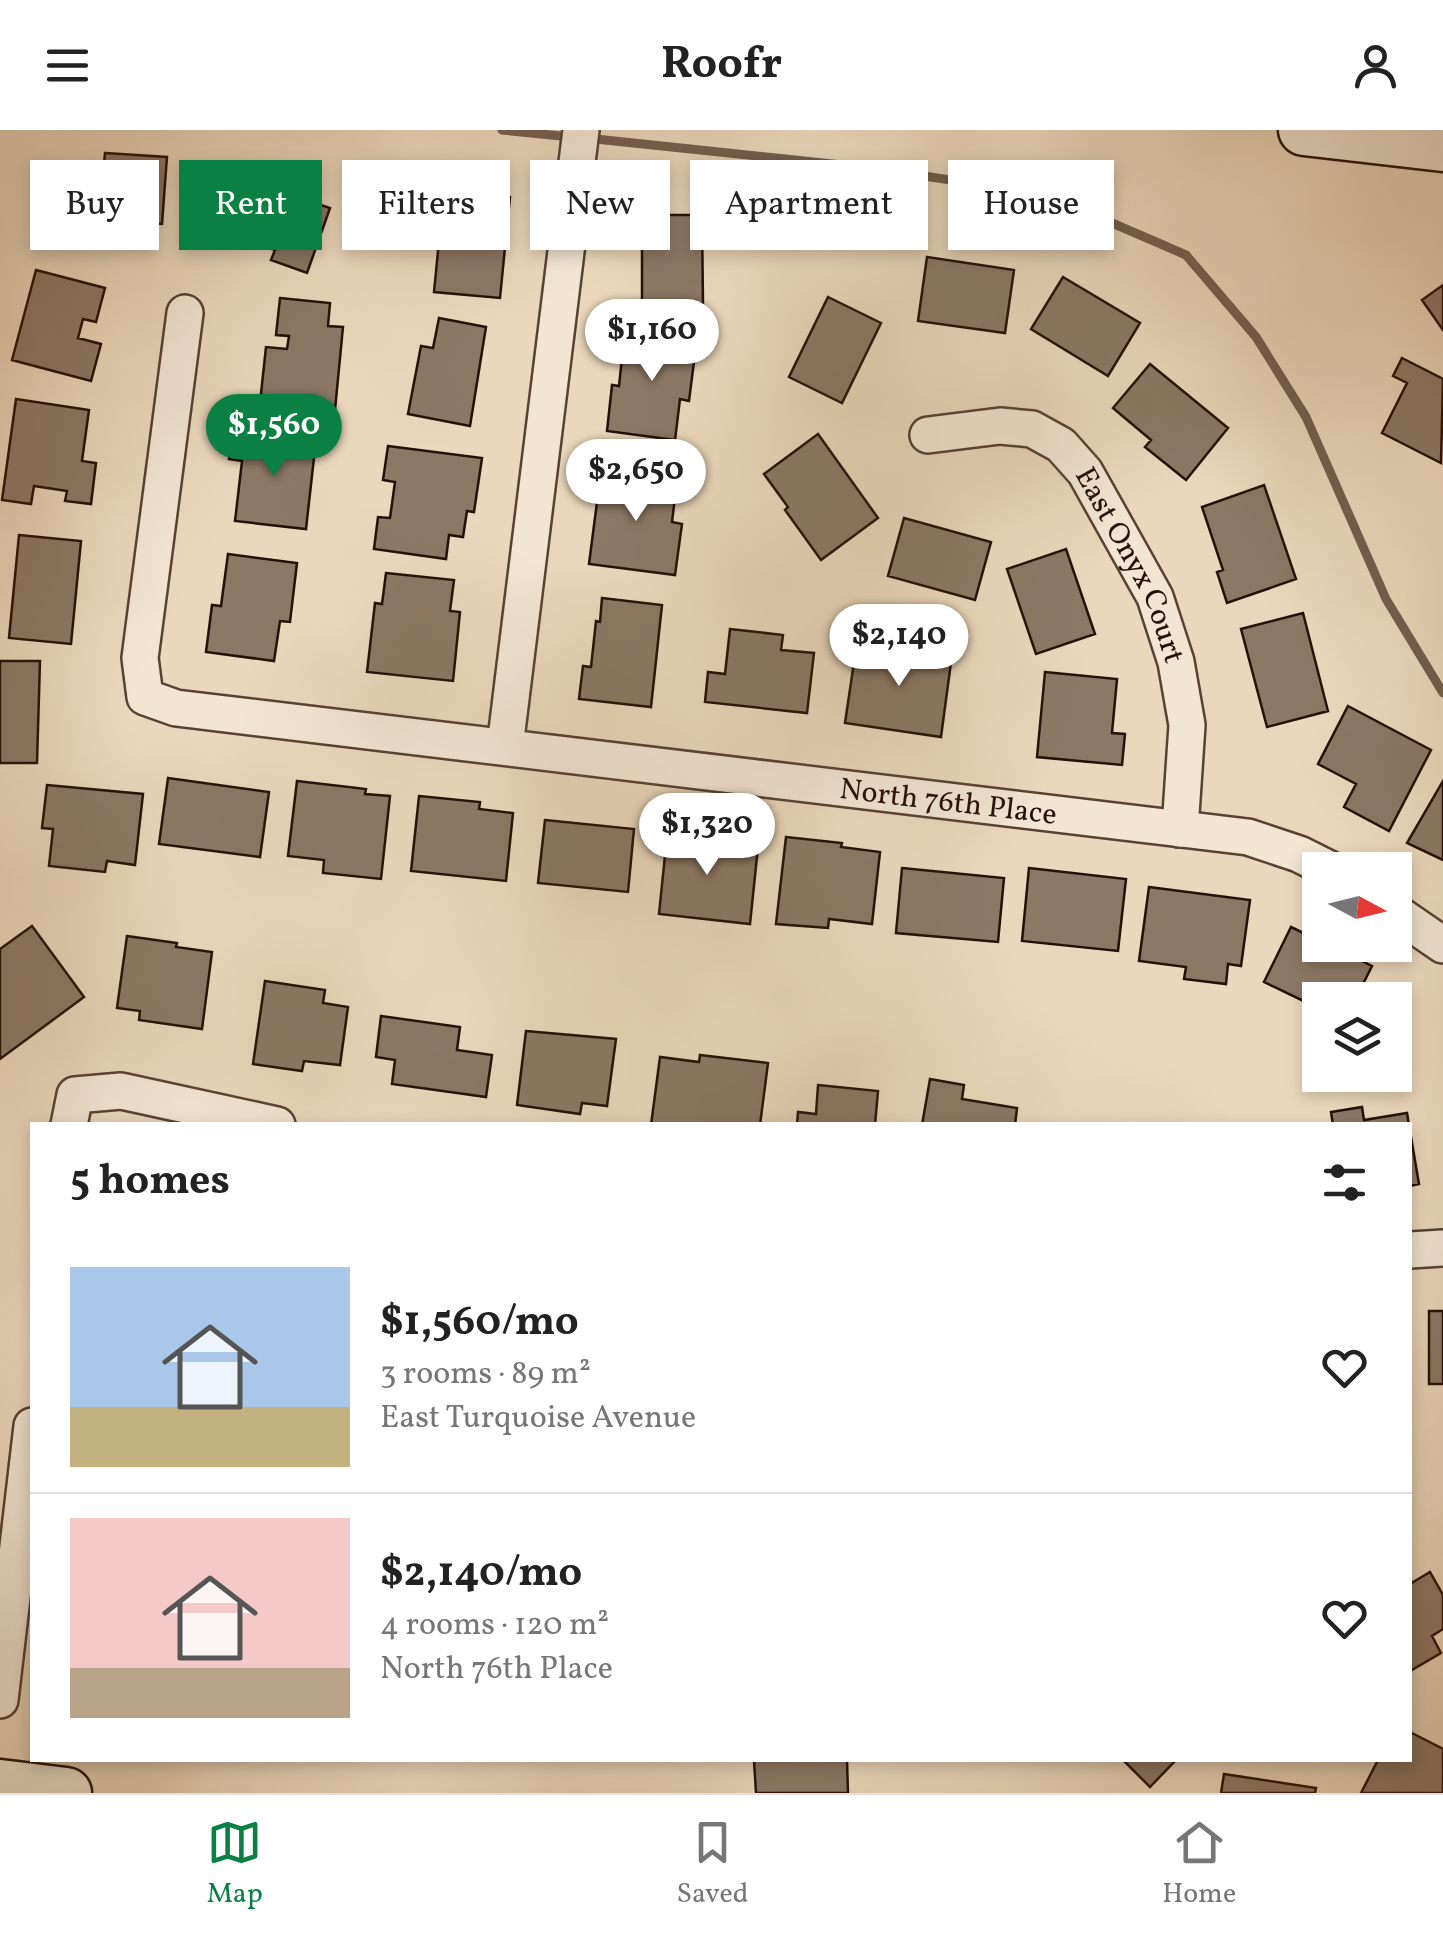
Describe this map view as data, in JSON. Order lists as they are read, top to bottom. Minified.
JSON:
{"streets":{"street":["East Onyx Court","North 76th Place"]},"crossings":[["East Onyx Court","North 76th Place"]],"north":"right","page":{"header":"Roofr","chip":["Buy","Rent","Filters","New","Apartment","House"],"price":["$1,160","$1,560","$2,650","$2,140","$1,320"],"heading":"5 homes","list":[{"name":"$1,560/mo","note":"3 rooms · 89 m² · East Turquoise Avenue"},{"name":"$2,140/mo","note":"4 rooms · 120 m² · North 76th Place"}],"tabs":["Map","Saved","Home"]}}
